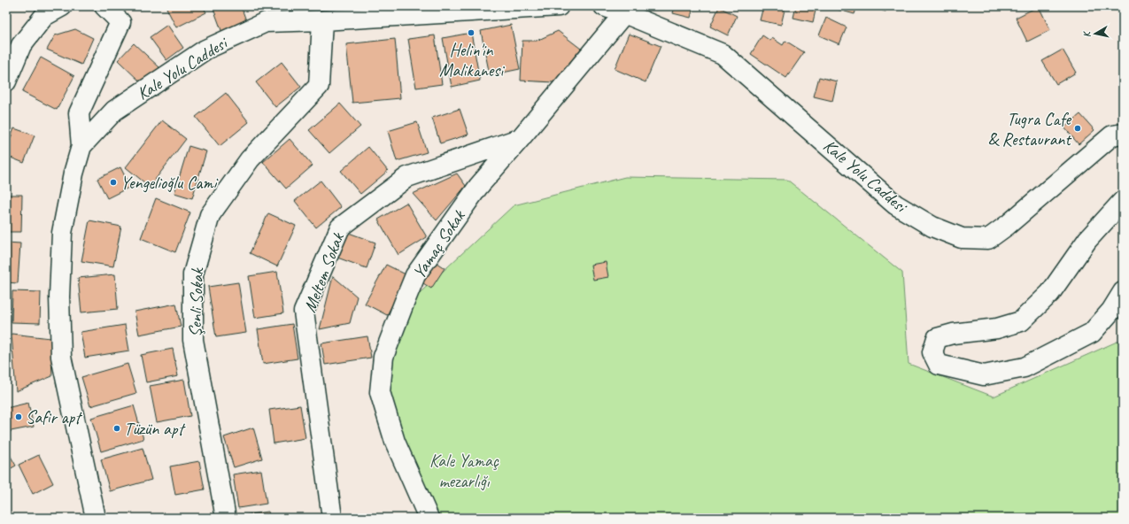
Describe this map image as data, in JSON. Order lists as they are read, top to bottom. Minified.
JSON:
{"streets":{"street":["Kale Yolu Caddesi","Yamaç Sokak","Meltem Sokak","Şenli Sokak"]},"crossings":[["Kale Yolu Caddesi","Yamaç Sokak"],["Kale Yolu Caddesi","Şenli Sokak"],["Yamaç Sokak","Meltem Sokak"]],"parks":["Kale Yamaç mezarlığı"],"places":["Helin'in Malikanesi","Tugra Cafe & Restaurant","Yengelioğlu Cami","Safir apt","Tüzün apt"],"north":"left"}
